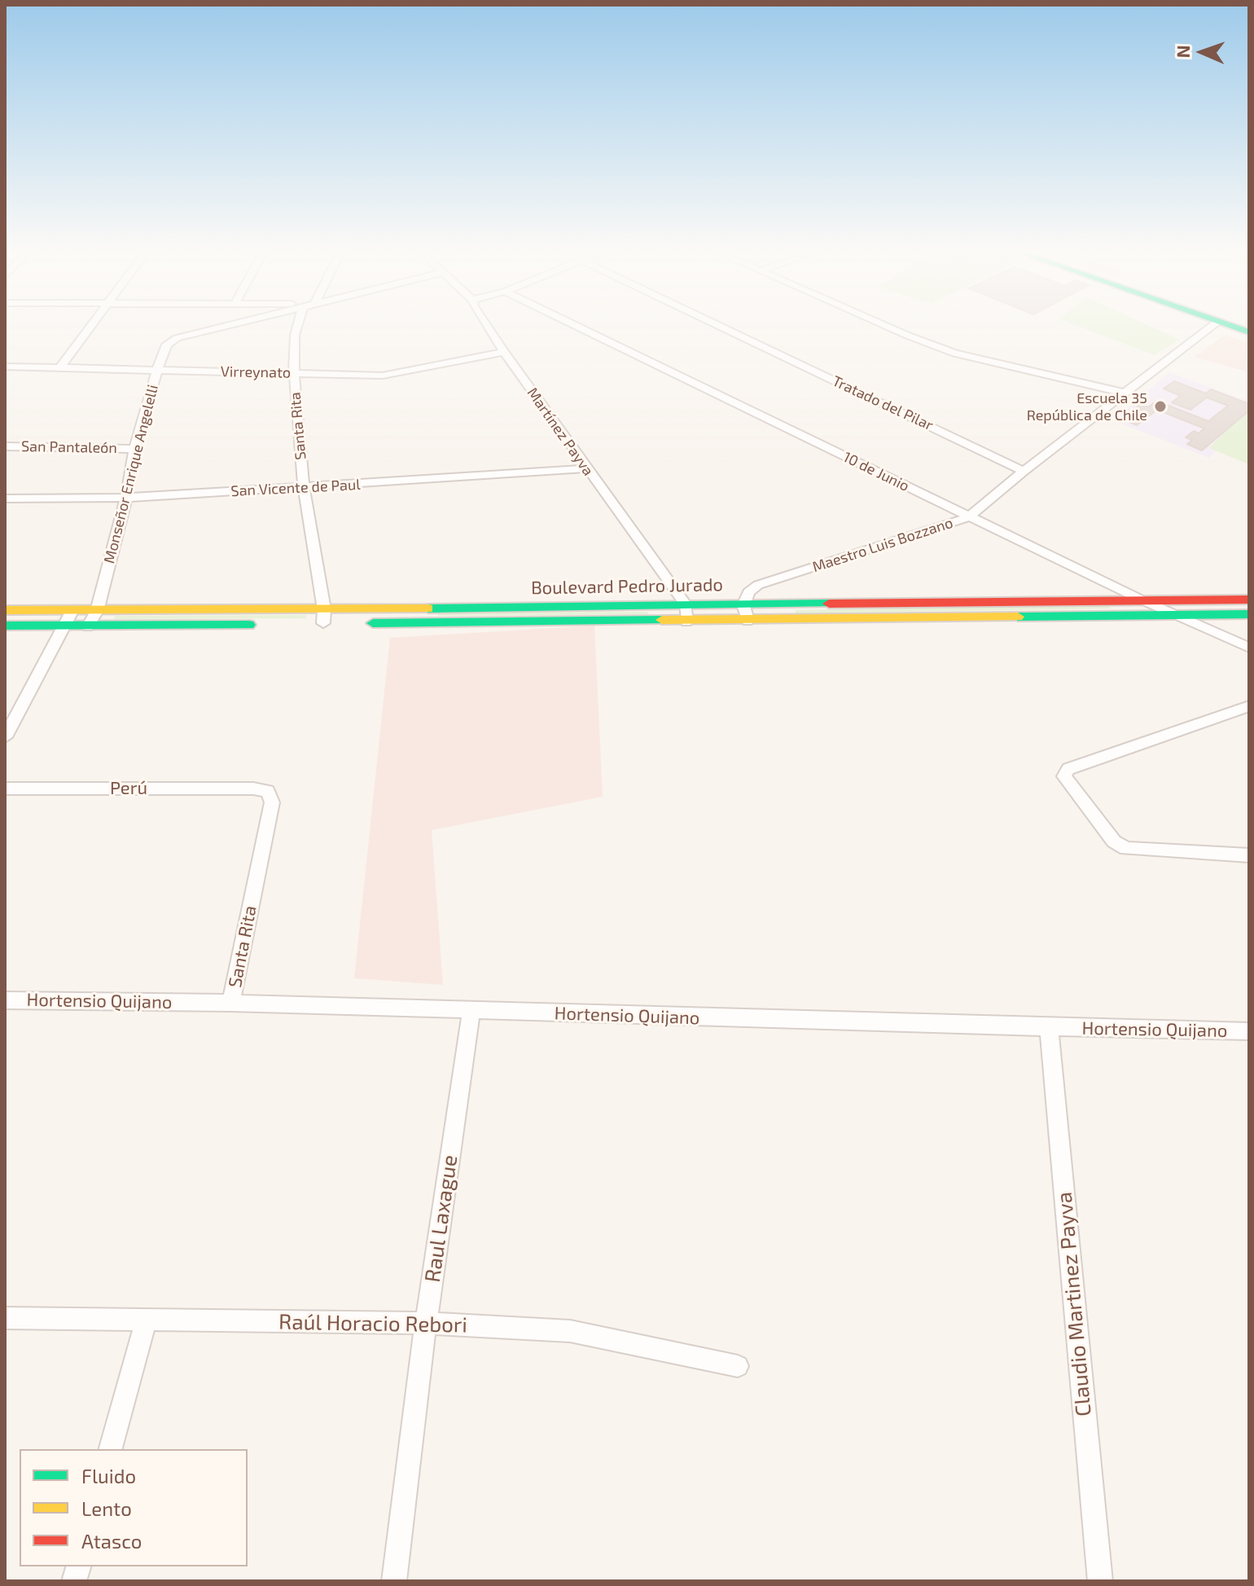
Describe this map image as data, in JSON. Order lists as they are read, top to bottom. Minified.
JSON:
{"streets":{"main road":["Boulevard Pedro Jurado"],"street":["Virreynato","Tratado del Pilar","Santa Rita","Martínez Payva","San Pantaleón","10 de Junio","Monseñor Enrique Angelelli","San Vicente de Paul","Maestro Luis Bozzano","Perú","Hortensio Quijano","Raul Laxague","Claudio Martinez Payva","Raúl Horacio Rebori"]},"crossings":[["Virreynato","Santa Rita"],["Virreynato","Martínez Payva"],["Virreynato","Monseñor Enrique Angelelli"],["Tratado del Pilar","Maestro Luis Bozzano"],["Santa Rita","San Vicente de Paul"],["Santa Rita","Boulevard Pedro Jurado"],["Santa Rita","Perú"],["Santa Rita","Hortensio Quijano"],["Martínez Payva","San Vicente de Paul"],["Martínez Payva","Boulevard Pedro Jurado"],["San Pantaleón","Monseñor Enrique Angelelli"],["10 de Junio","Maestro Luis Bozzano"],["10 de Junio","Boulevard Pedro Jurado"],["Monseñor Enrique Angelelli","San Vicente de Paul"],["Monseñor Enrique Angelelli","Boulevard Pedro Jurado"],["Maestro Luis Bozzano","Boulevard Pedro Jurado"],["Hortensio Quijano","Raul Laxague"],["Hortensio Quijano","Claudio Martinez Payva"],["Raul Laxague","Raúl Horacio Rebori"]],"places":["Escuela 35 República de Chile"],"legend":["Fluido","Lento","Atasco"],"north":"left"}
